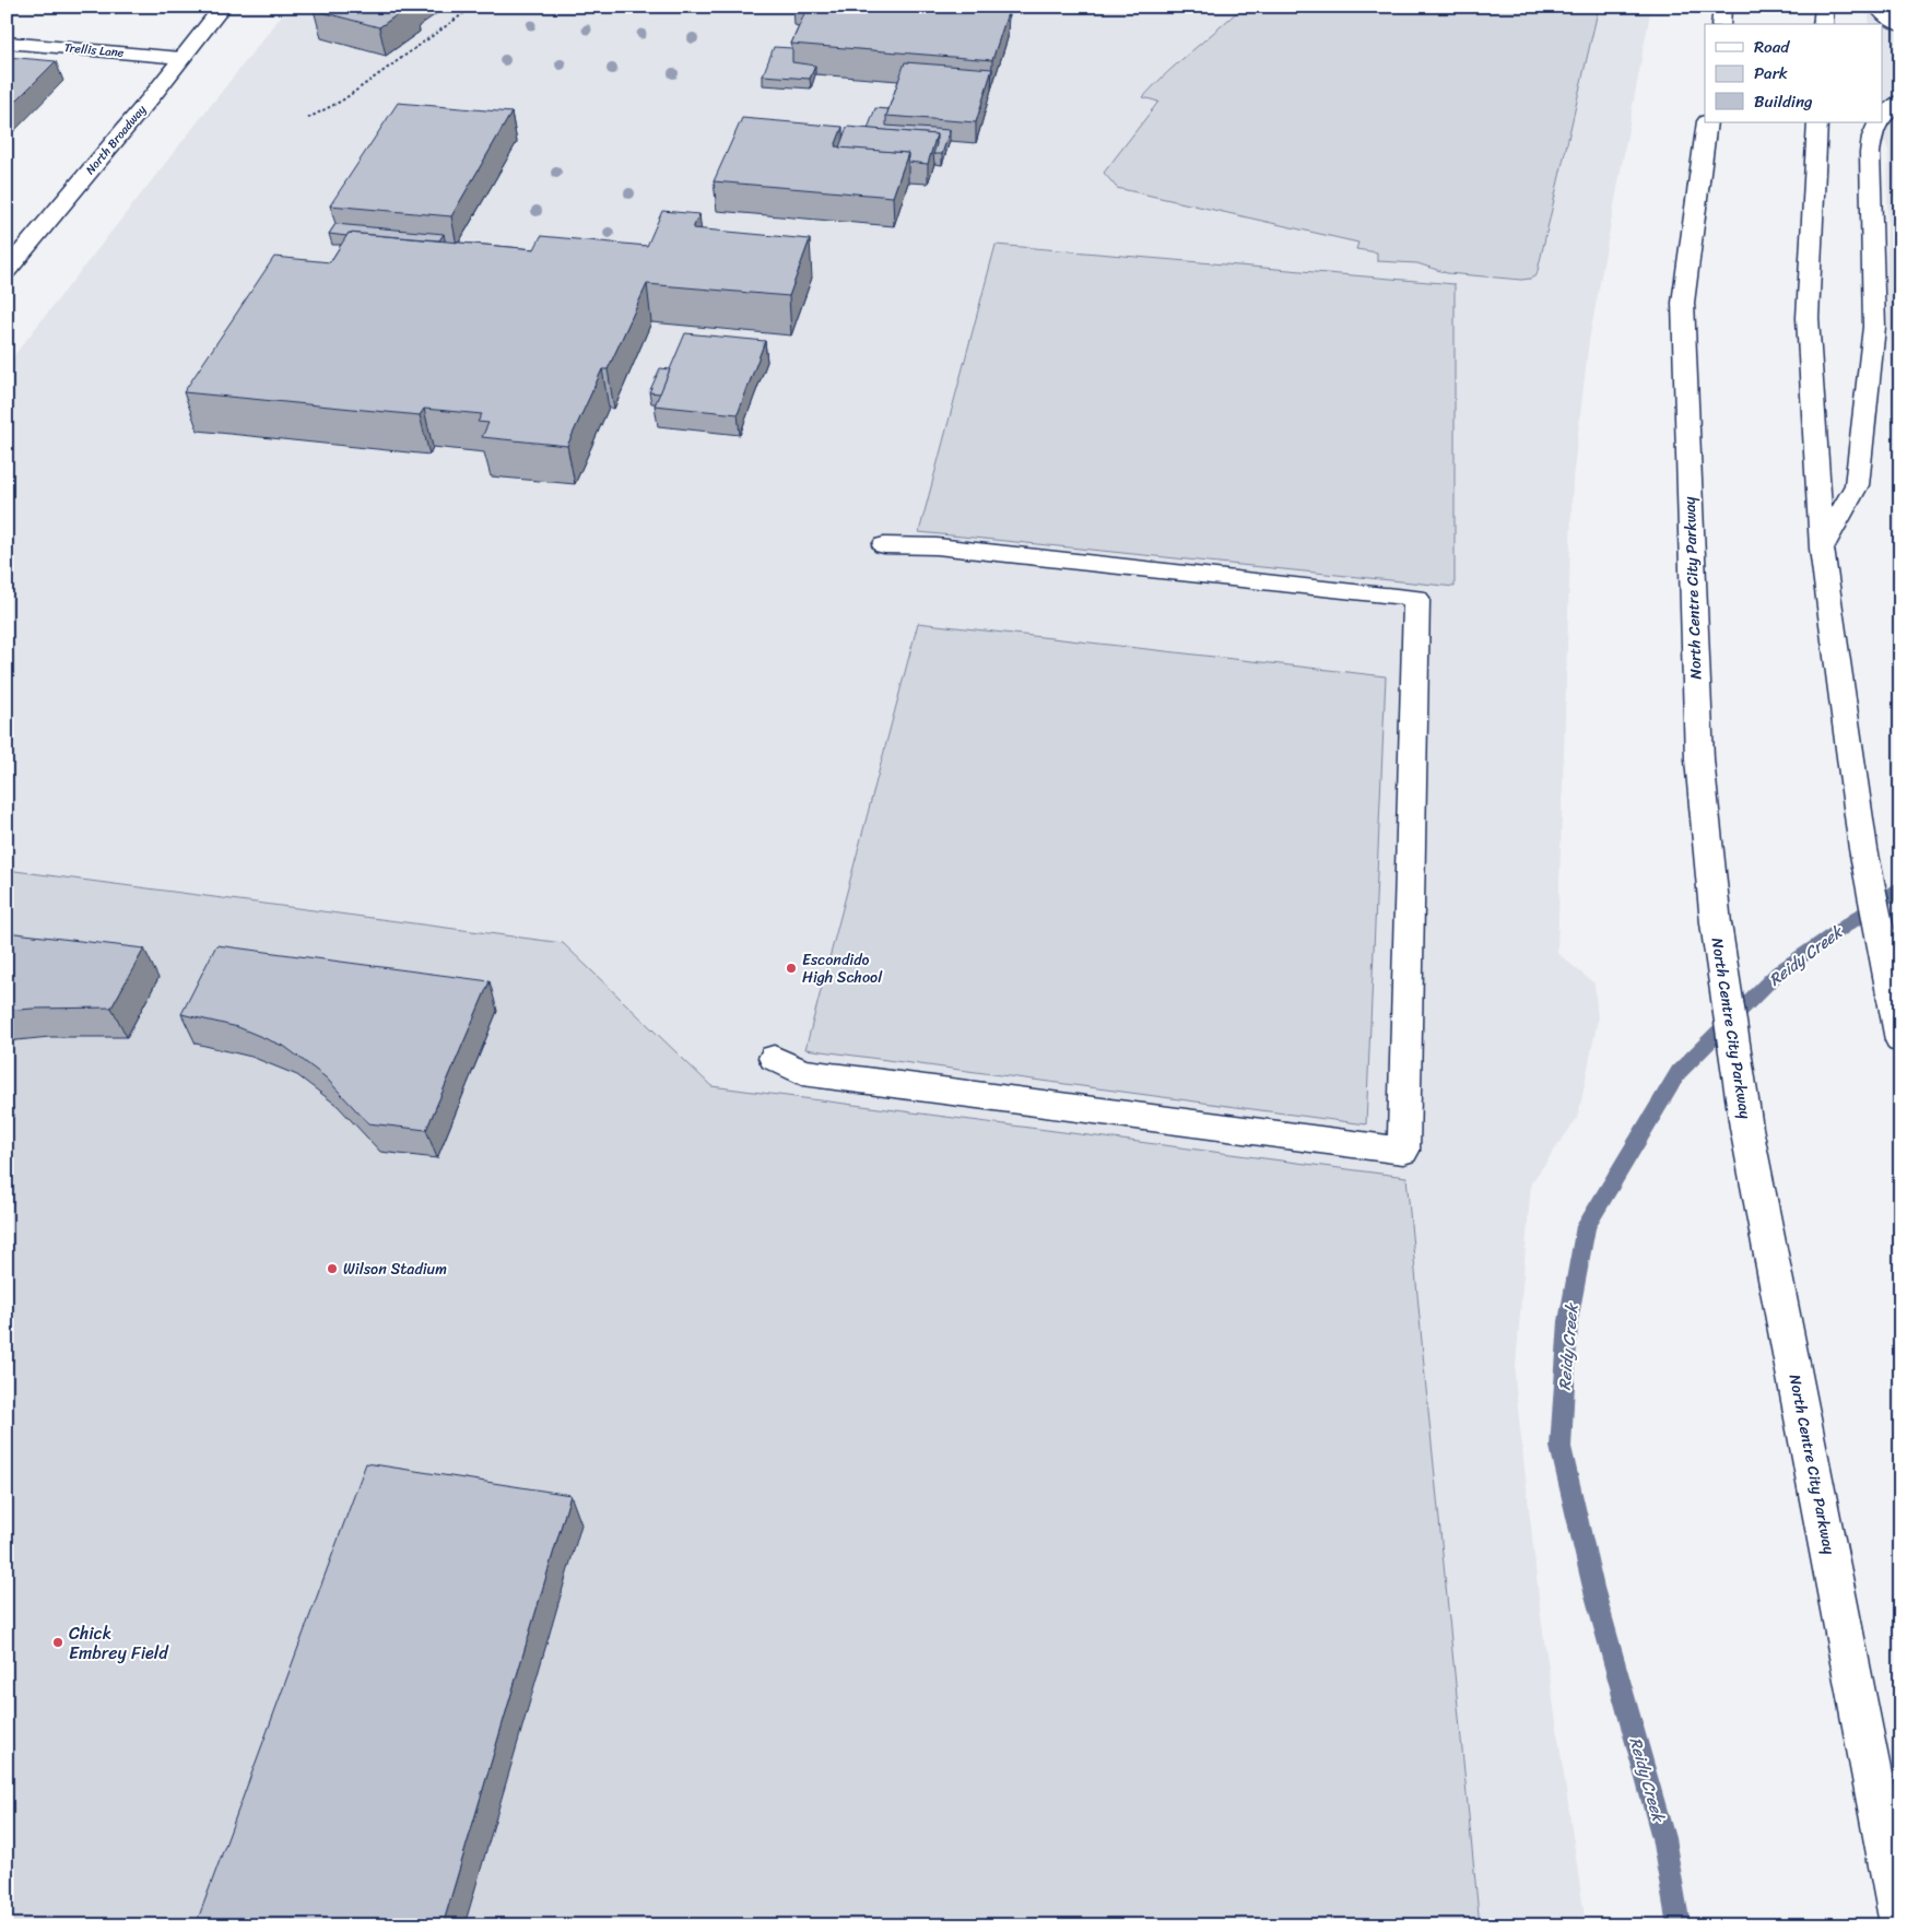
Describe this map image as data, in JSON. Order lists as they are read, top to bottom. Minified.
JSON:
{"streets":{"main road":["Trellis Lane","North Broadway","North Centre City Parkway"]},"crossings":[["Trellis Lane","North Broadway"]],"water":["Reidy Creek"],"places":["Escondido High School","Wilson Stadium","Chick Embrey Field"],"legend":["Road","Park","Building"]}
